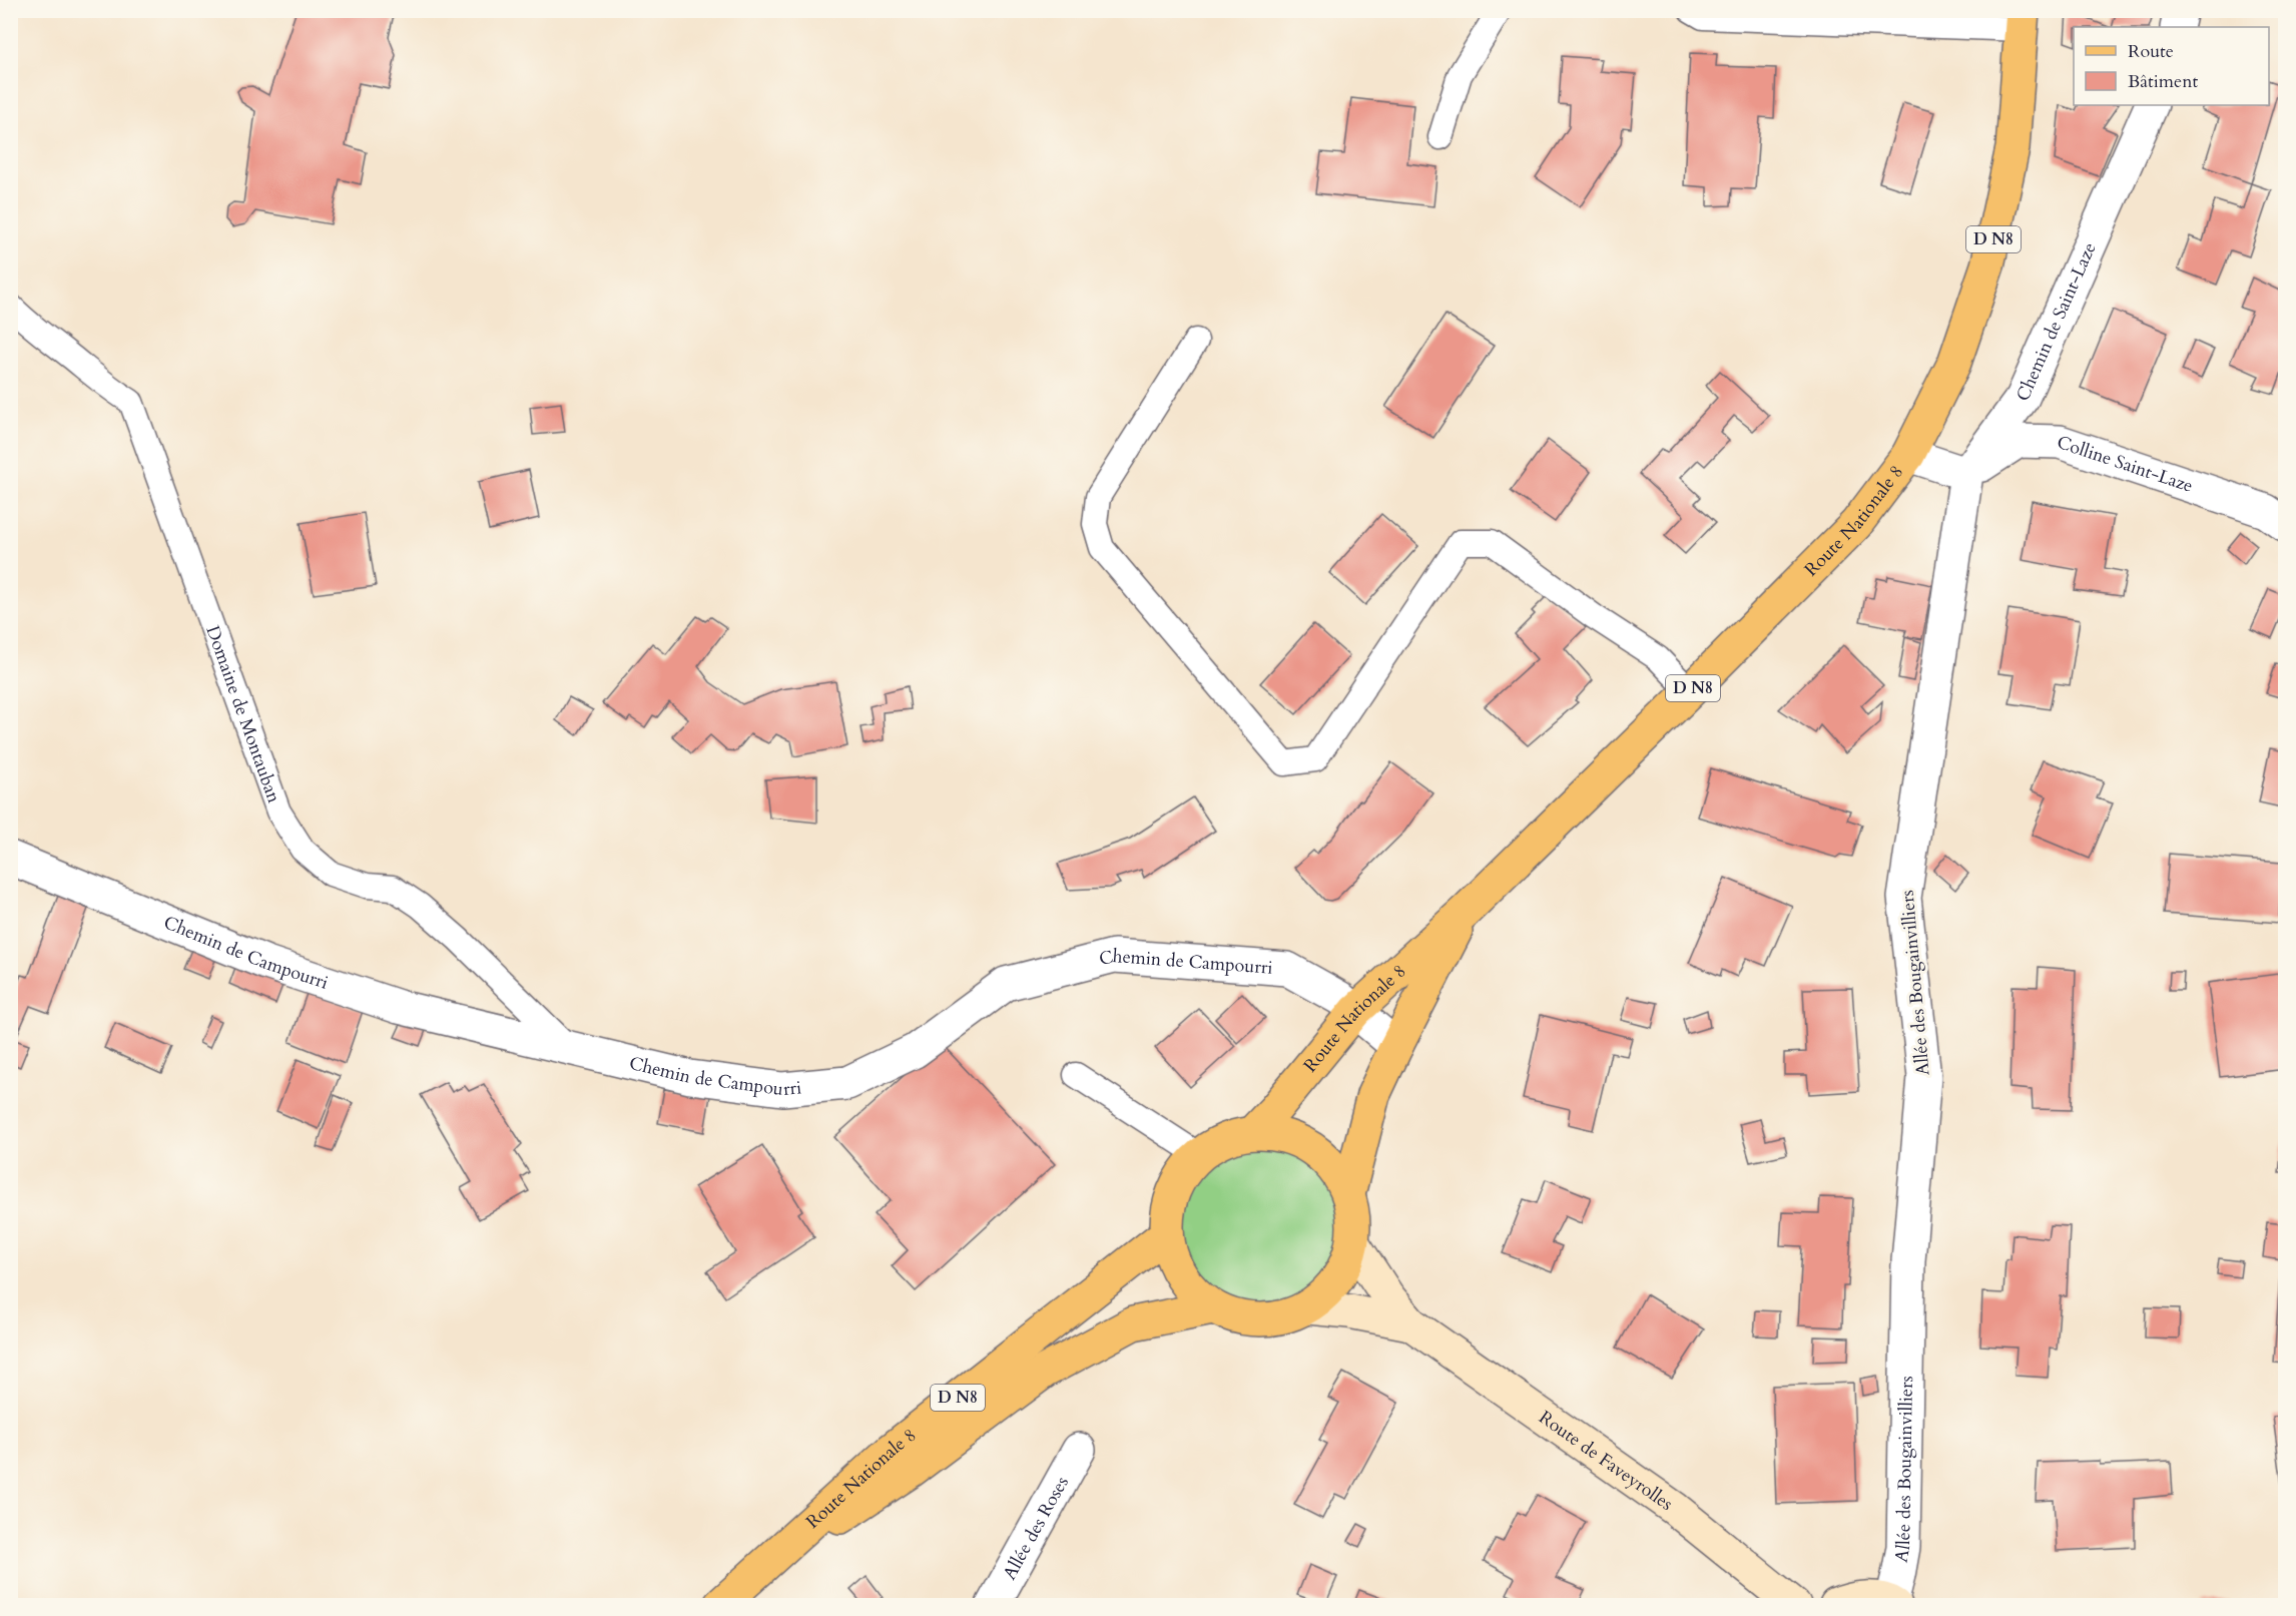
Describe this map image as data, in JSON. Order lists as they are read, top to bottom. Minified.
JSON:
{"streets":{"main road":["D N8","Route Nationale 8","Route de Faveyrolles"],"street":["Chemin de Saint-Laze","Colline Saint-Laze","Chemin de Campourri","Allée des Bougainvilliers","Allée des Roses"],"lane":["Domaine de Montauban"]},"crossings":[["Chemin de Saint-Laze","Colline Saint-Laze"],["Chemin de Saint-Laze","Allée des Bougainvilliers"],["Colline Saint-Laze","Allée des Bougainvilliers"],["Route Nationale 8","Chemin de Campourri"],["Route Nationale 8","Route de Faveyrolles"],["Domaine de Montauban","Chemin de Campourri"]],"legend":["Route","Bâtiment"]}
